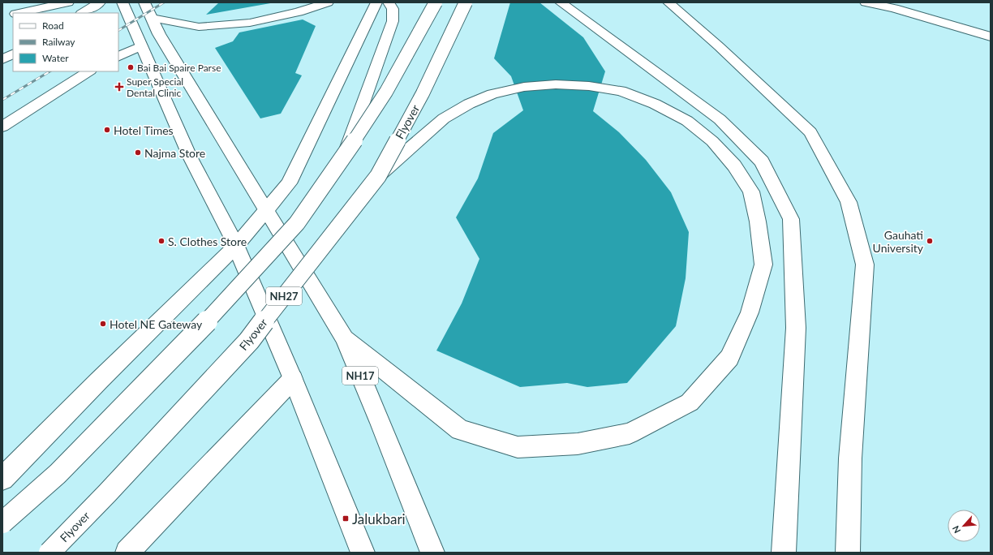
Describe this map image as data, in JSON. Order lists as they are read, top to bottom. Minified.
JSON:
{"streets":{"main road":["Flyover","NH27","NH17"]},"places":{"other":["Bai Bai Spaire Parse","Hotel Times","Najma Store","S. Clothes Store","Gauhati University","Hotel NE Gateway"],"health":["Super Special Dental Clinic"],"transit":["Jalukbari"]},"legend":["Road","Railway","Water"],"north":"bottom left"}
